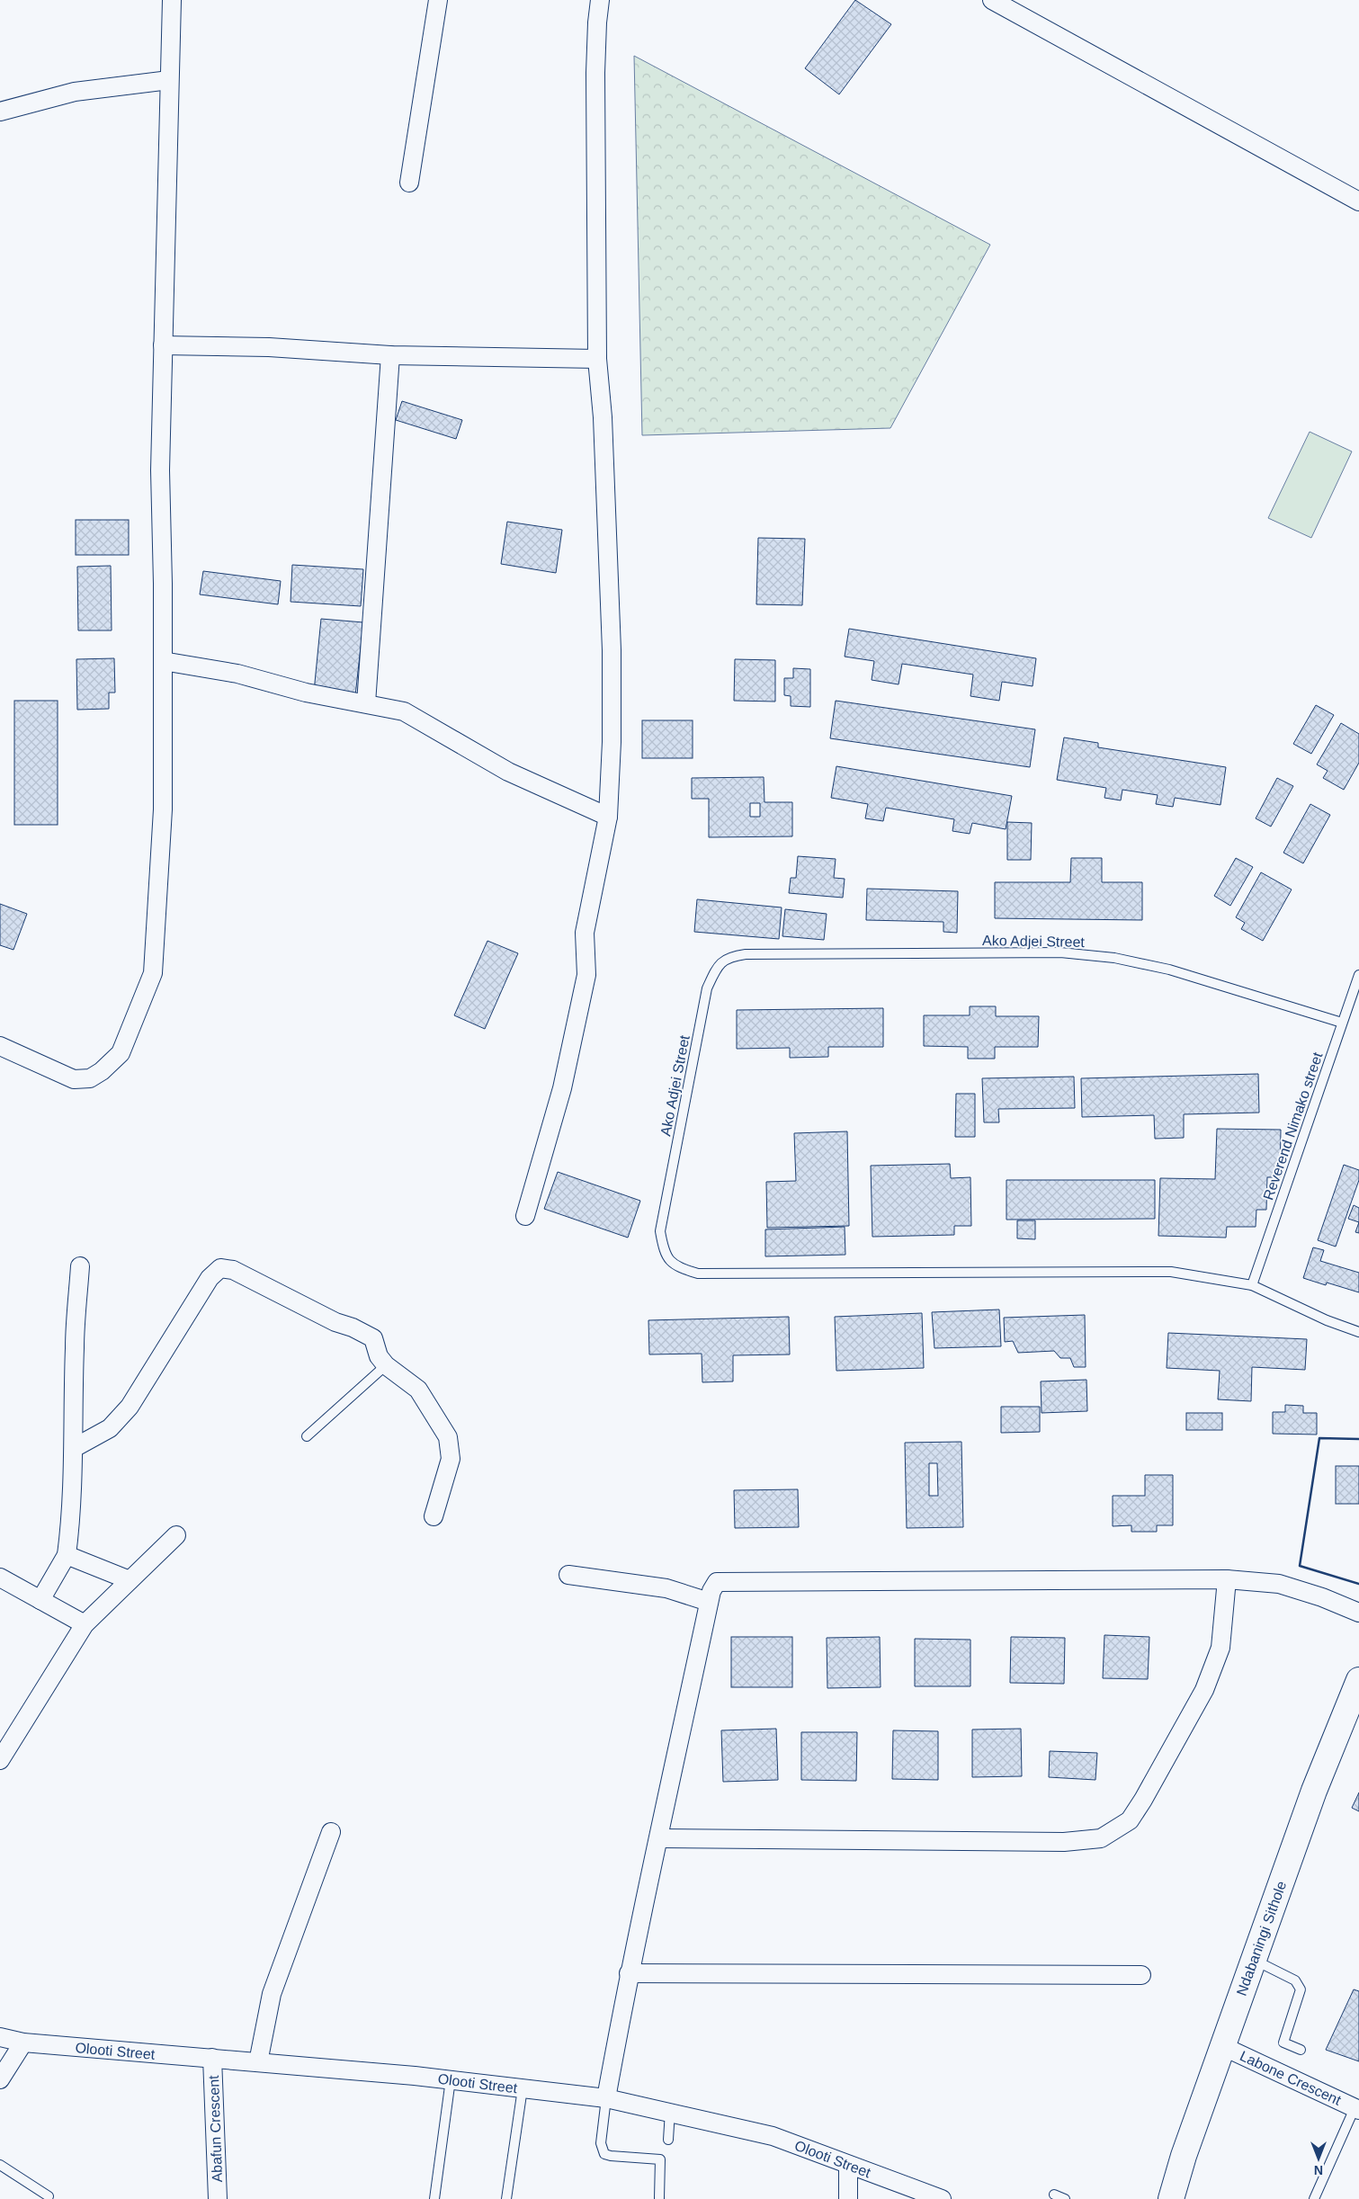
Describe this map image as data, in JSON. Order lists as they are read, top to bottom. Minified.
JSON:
{"streets":{"street":["Ndabaningi Sithole","Olooti Street","Labone Crescent","Abafun Crescent"],"lane":["Ako Adjei Street","Reverend Nimako street"]},"crossings":[["Ako Adjei Street","Reverend Nimako street"],["Ndabaningi Sithole","Labone Crescent"],["Olooti Street","Abafun Crescent"]],"north":"bottom"}
